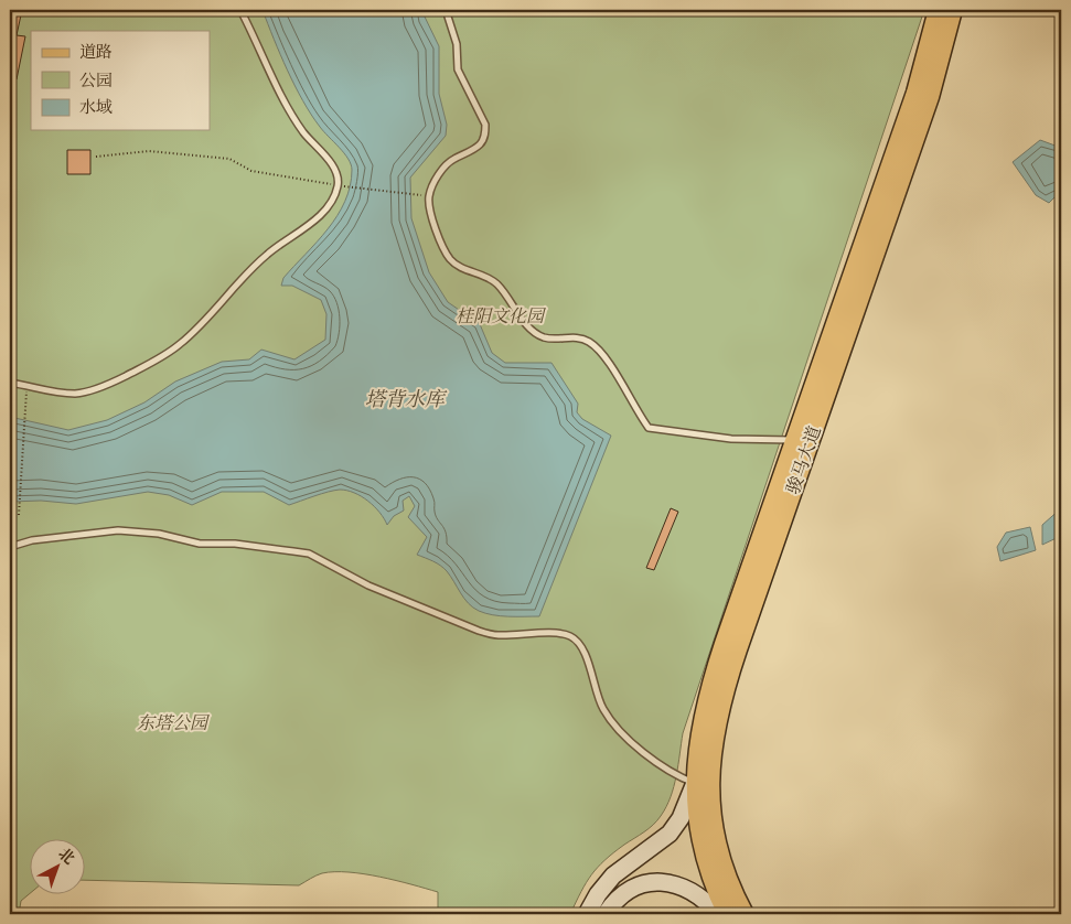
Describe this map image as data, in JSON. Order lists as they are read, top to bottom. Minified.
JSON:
{"streets":{"main road":["骏马大道"]},"water":["塔背水库"],"parks":["桂阳文化园","东塔公园"],"legend":["道路","公园","水域"],"north":"top right"}
